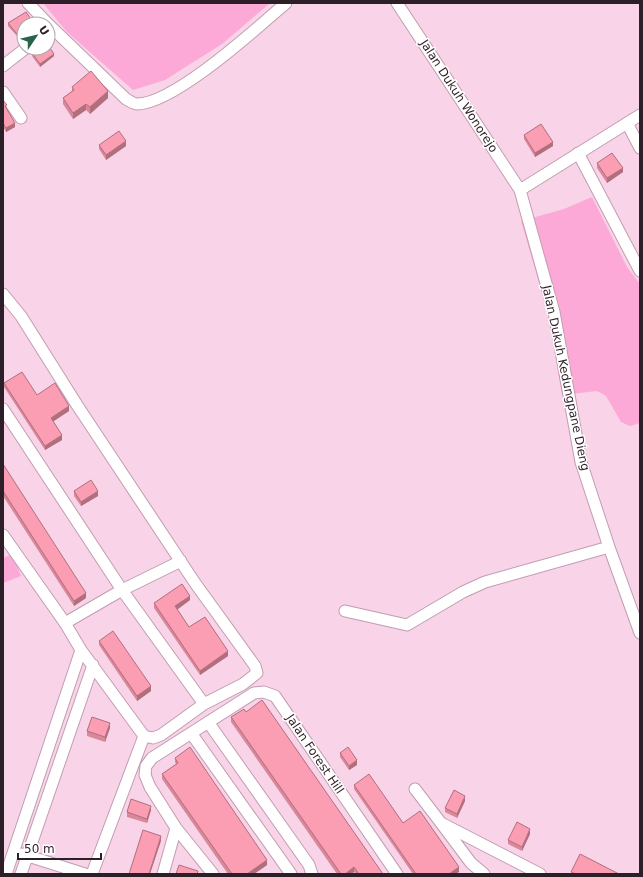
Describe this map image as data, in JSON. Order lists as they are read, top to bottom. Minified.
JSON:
{"streets":{"street":["Jalan Dukuh Wonorejo","Jalan Dukuh Kedungpane Dieng","Jalan Forest Hill"]},"crossings":[["Jalan Dukuh Wonorejo","Jalan Dukuh Kedungpane Dieng"]],"scale_bar":"50 m","north":"top right"}
